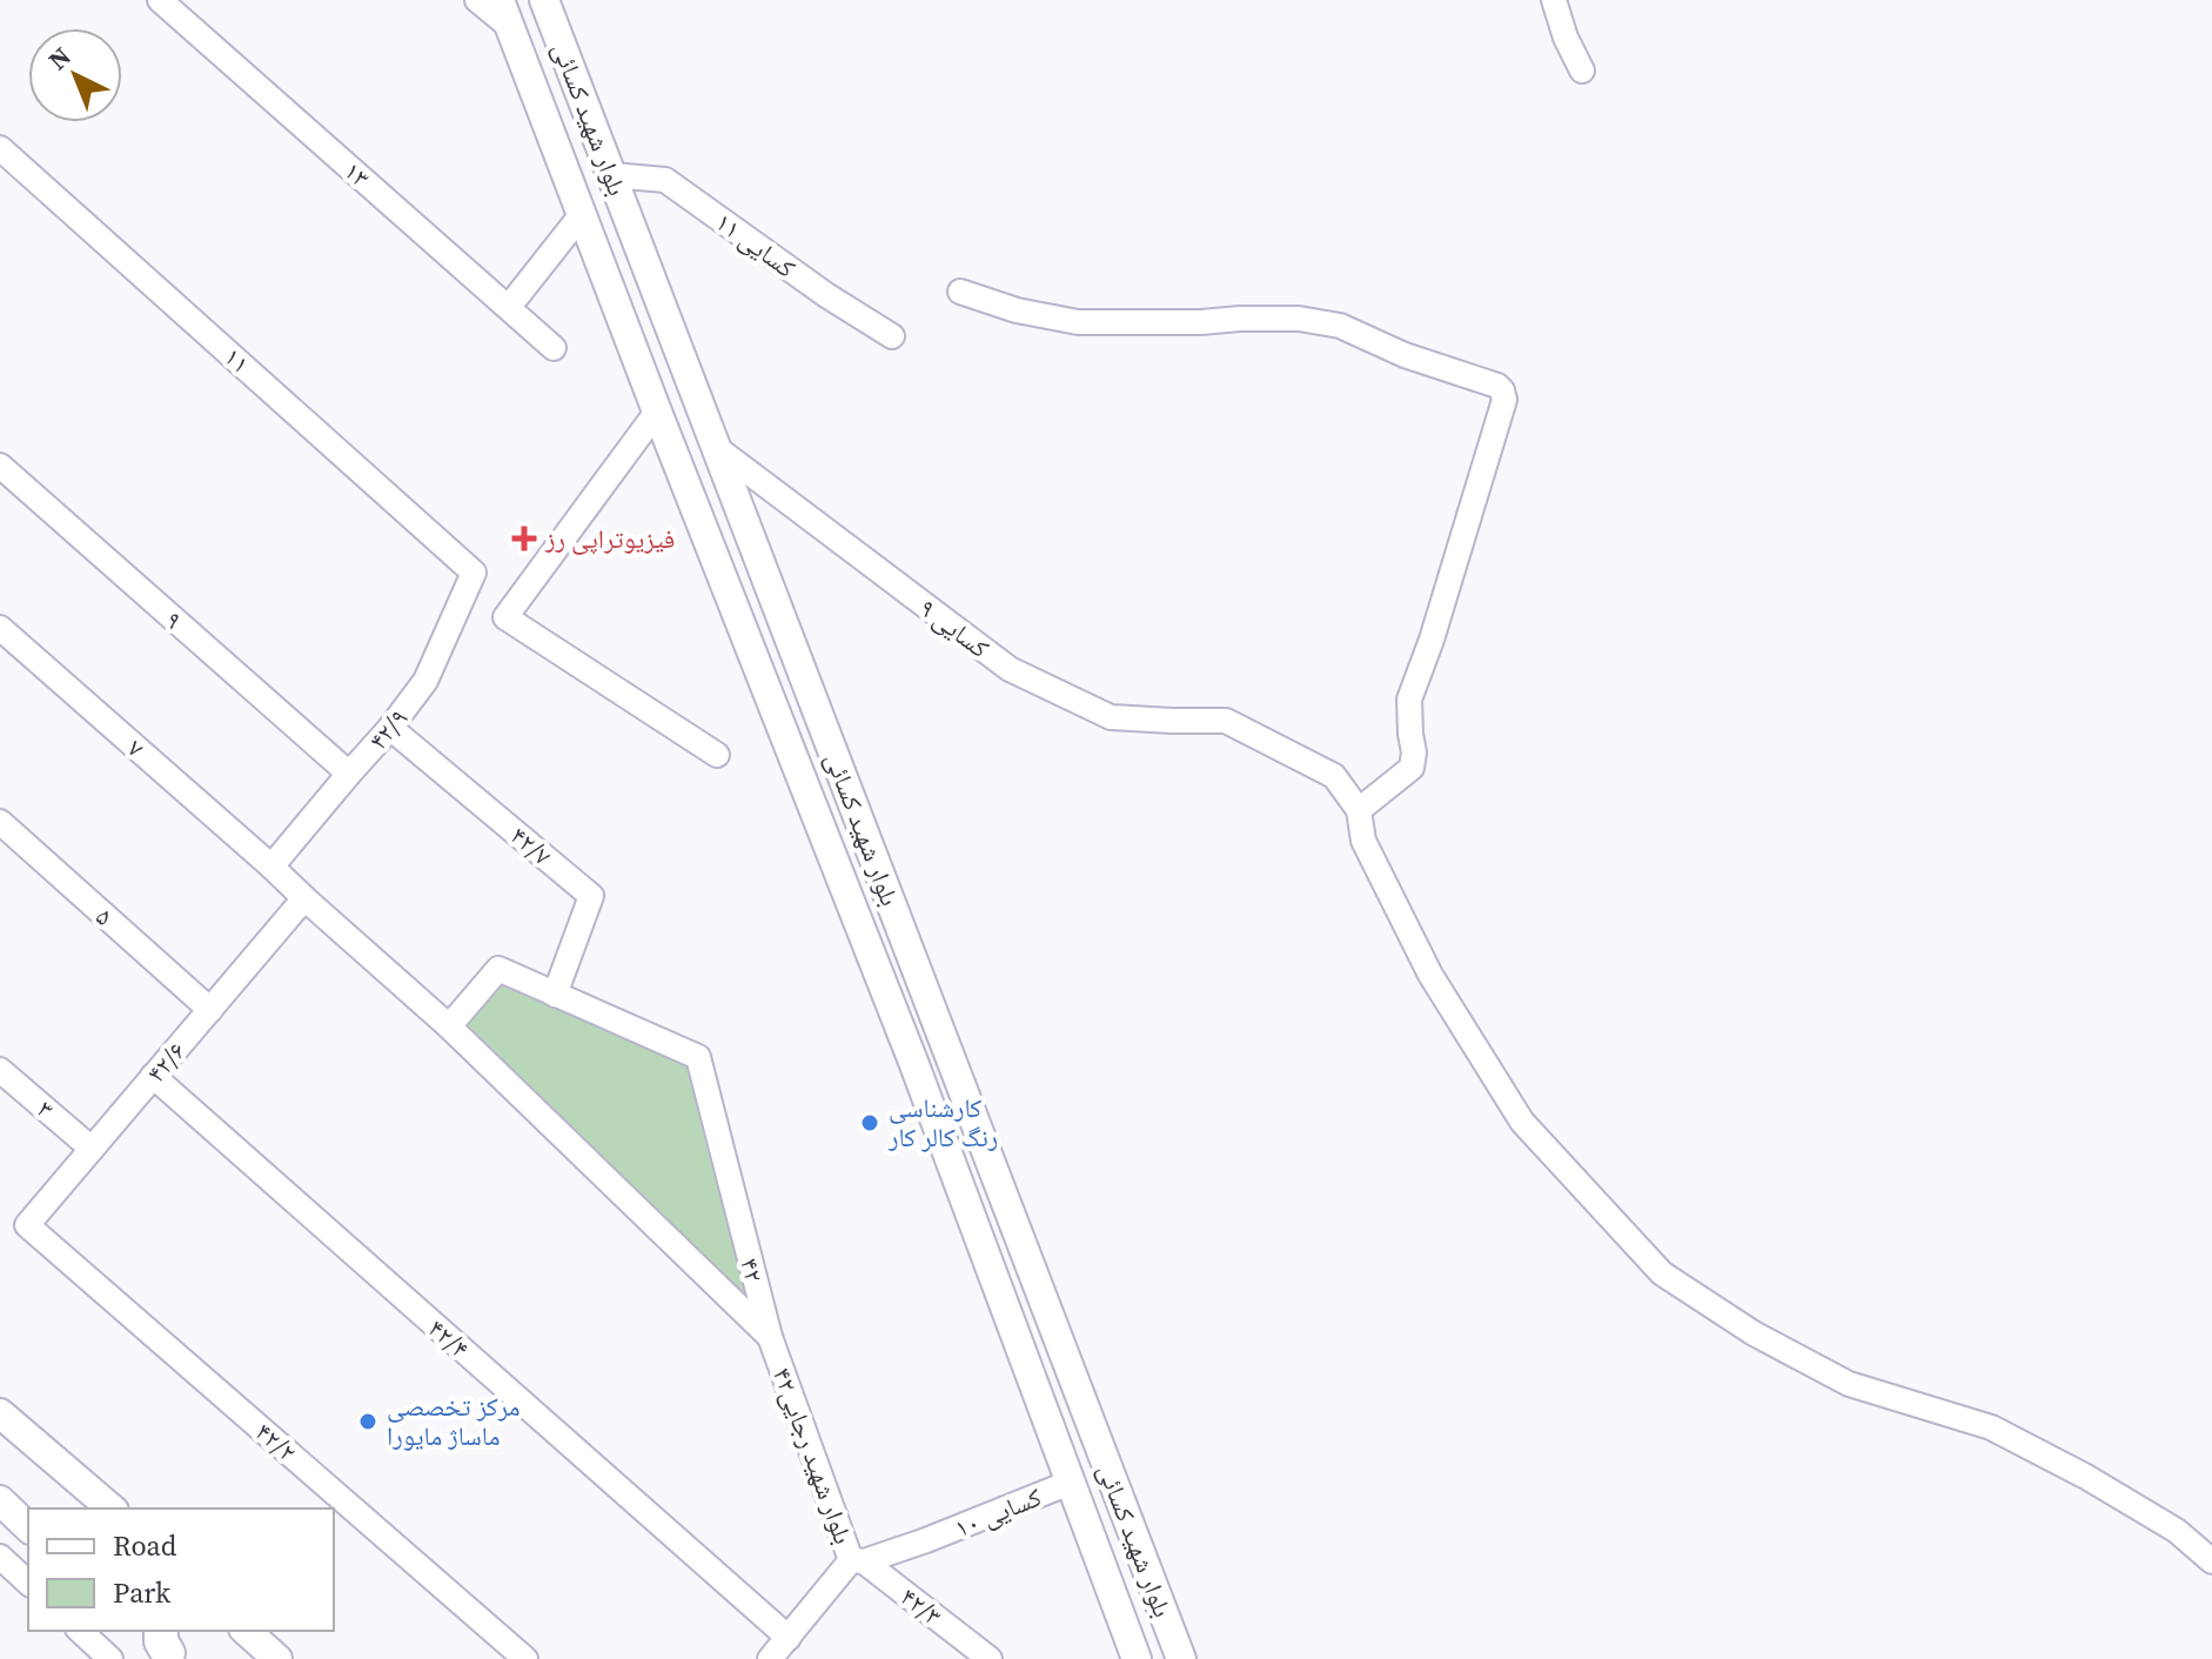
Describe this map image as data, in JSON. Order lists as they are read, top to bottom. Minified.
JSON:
{"streets":{"main road":["بلوار شهید کسائی"],"street":["۱۳","۱۱ کسایی","۱۱","۹","۹ کسایی","۴۲/۹","۷","۴۲/۷","۵","۴۲/۶","۳","۴۲","۴۲/۴","۴۲/۲","بلوار شهید رجایی۴۲","۱۰ کسایی","۴۲/۳"]},"crossings":[["بلوار شهید کسائی","۱۱ کسایی"],["بلوار شهید کسائی","۹ کسایی"],["بلوار شهید کسائی","۱۰ کسایی"],["۱۱","۴۲/۹"],["۹","۴۲/۹"],["۴۲/۹","۷"],["۴۲/۹","۴۲/۷"],["۴۲/۹","۴۲"],["۷","۴۲"],["۴۲/۷","۴۲"],["۵","۴۲/۶"],["۴۲/۶","۳"],["۴۲/۶","۴۲"],["۴۲/۶","۴۲/۴"],["۴۲/۶","۴۲/۲"],["۴۲","بلوار شهید رجایی۴۲"],["۴۲/۴","بلوار شهید رجایی۴۲"],["بلوار شهید رجایی۴۲","۱۰ کسایی"],["بلوار شهید رجایی۴۲","۴۲/۳"],["۱۰ کسایی","۴۲/۳"]],"places":{"health":["فیزیوتراپی رز"],"other":["کارشناسی رنگ کالر کار","مرکز تخصصی ماساژ مایورا"]},"legend":["Road","Park"],"north":"top left"}
